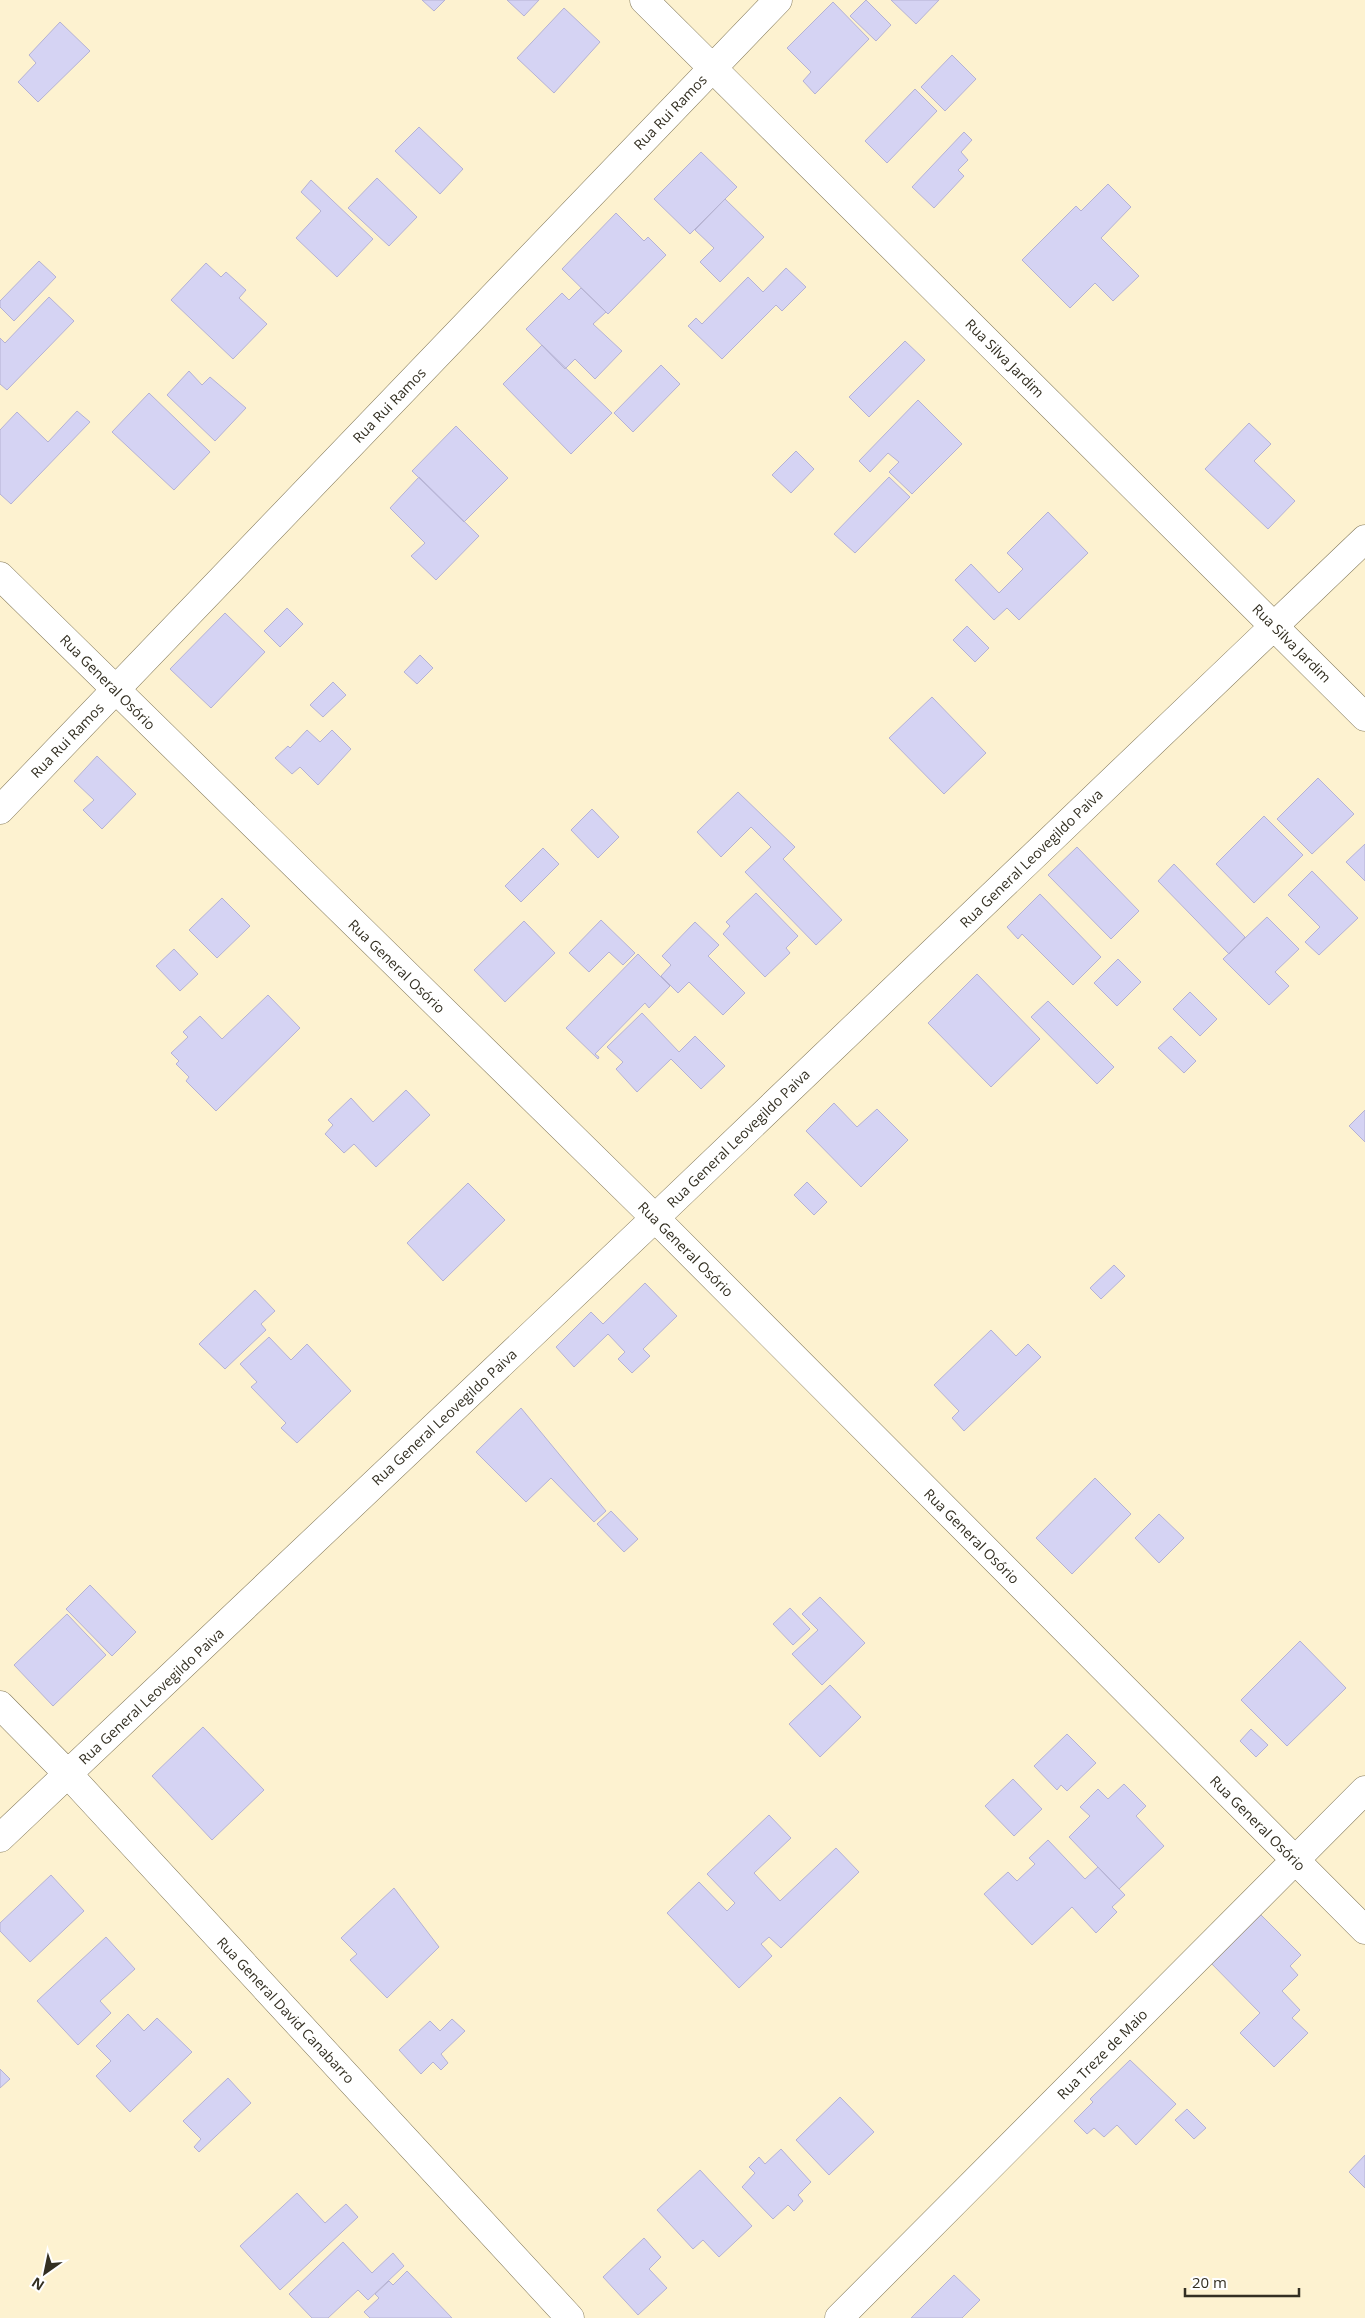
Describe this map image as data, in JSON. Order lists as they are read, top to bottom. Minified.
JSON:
{"streets":{"street":["Rua Rui Ramos","Rua Silva Jardim","Rua General Osório","Rua General Leovegildo Paiva","Rua General David Canabarro","Rua Treze de Maio"]},"crossings":[["Rua Rui Ramos","Rua Silva Jardim"],["Rua Rui Ramos","Rua General Osório"],["Rua Silva Jardim","Rua General Leovegildo Paiva"],["Rua General Osório","Rua General Leovegildo Paiva"],["Rua General Osório","Rua Treze de Maio"],["Rua General Leovegildo Paiva","Rua General David Canabarro"]],"scale_bar":"20 m","north":"bottom left"}
